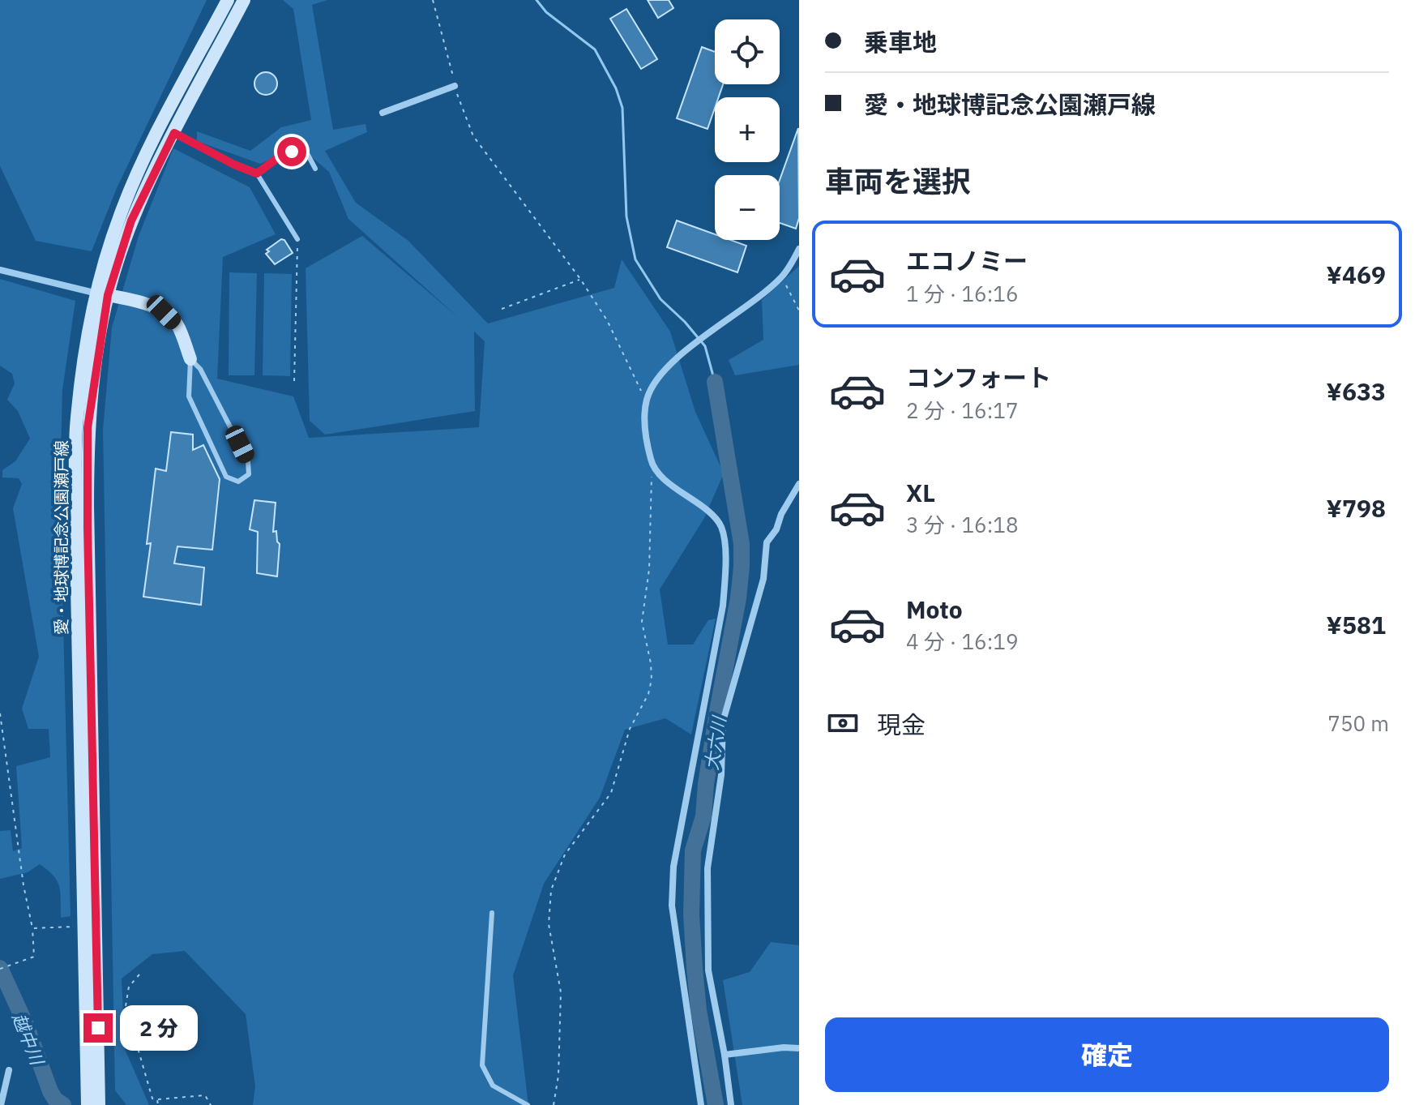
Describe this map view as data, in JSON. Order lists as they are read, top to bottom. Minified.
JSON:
{"streets":{"main road":["愛・地球博記念公園瀬戸線"]},"water":["大六川","越中川"],"page":{"banner":["乗車地","愛・地球博記念公園瀬戸線"],"map_buttons":["+","−"],"heading":"車両を選択","list":[{"name":"エコノミー","note":"1 分 · 16:16","value":"¥469"},{"name":"コンフォート","note":"2 分 · 16:17","value":"¥633"},{"name":"XL","note":"3 分 · 16:18","value":"¥798"},{"name":"Moto","note":"4 分 · 16:19","value":"¥581"}],"pay":["現金","750 m"],"buttons":"確定","bubble":"2 分"}}
